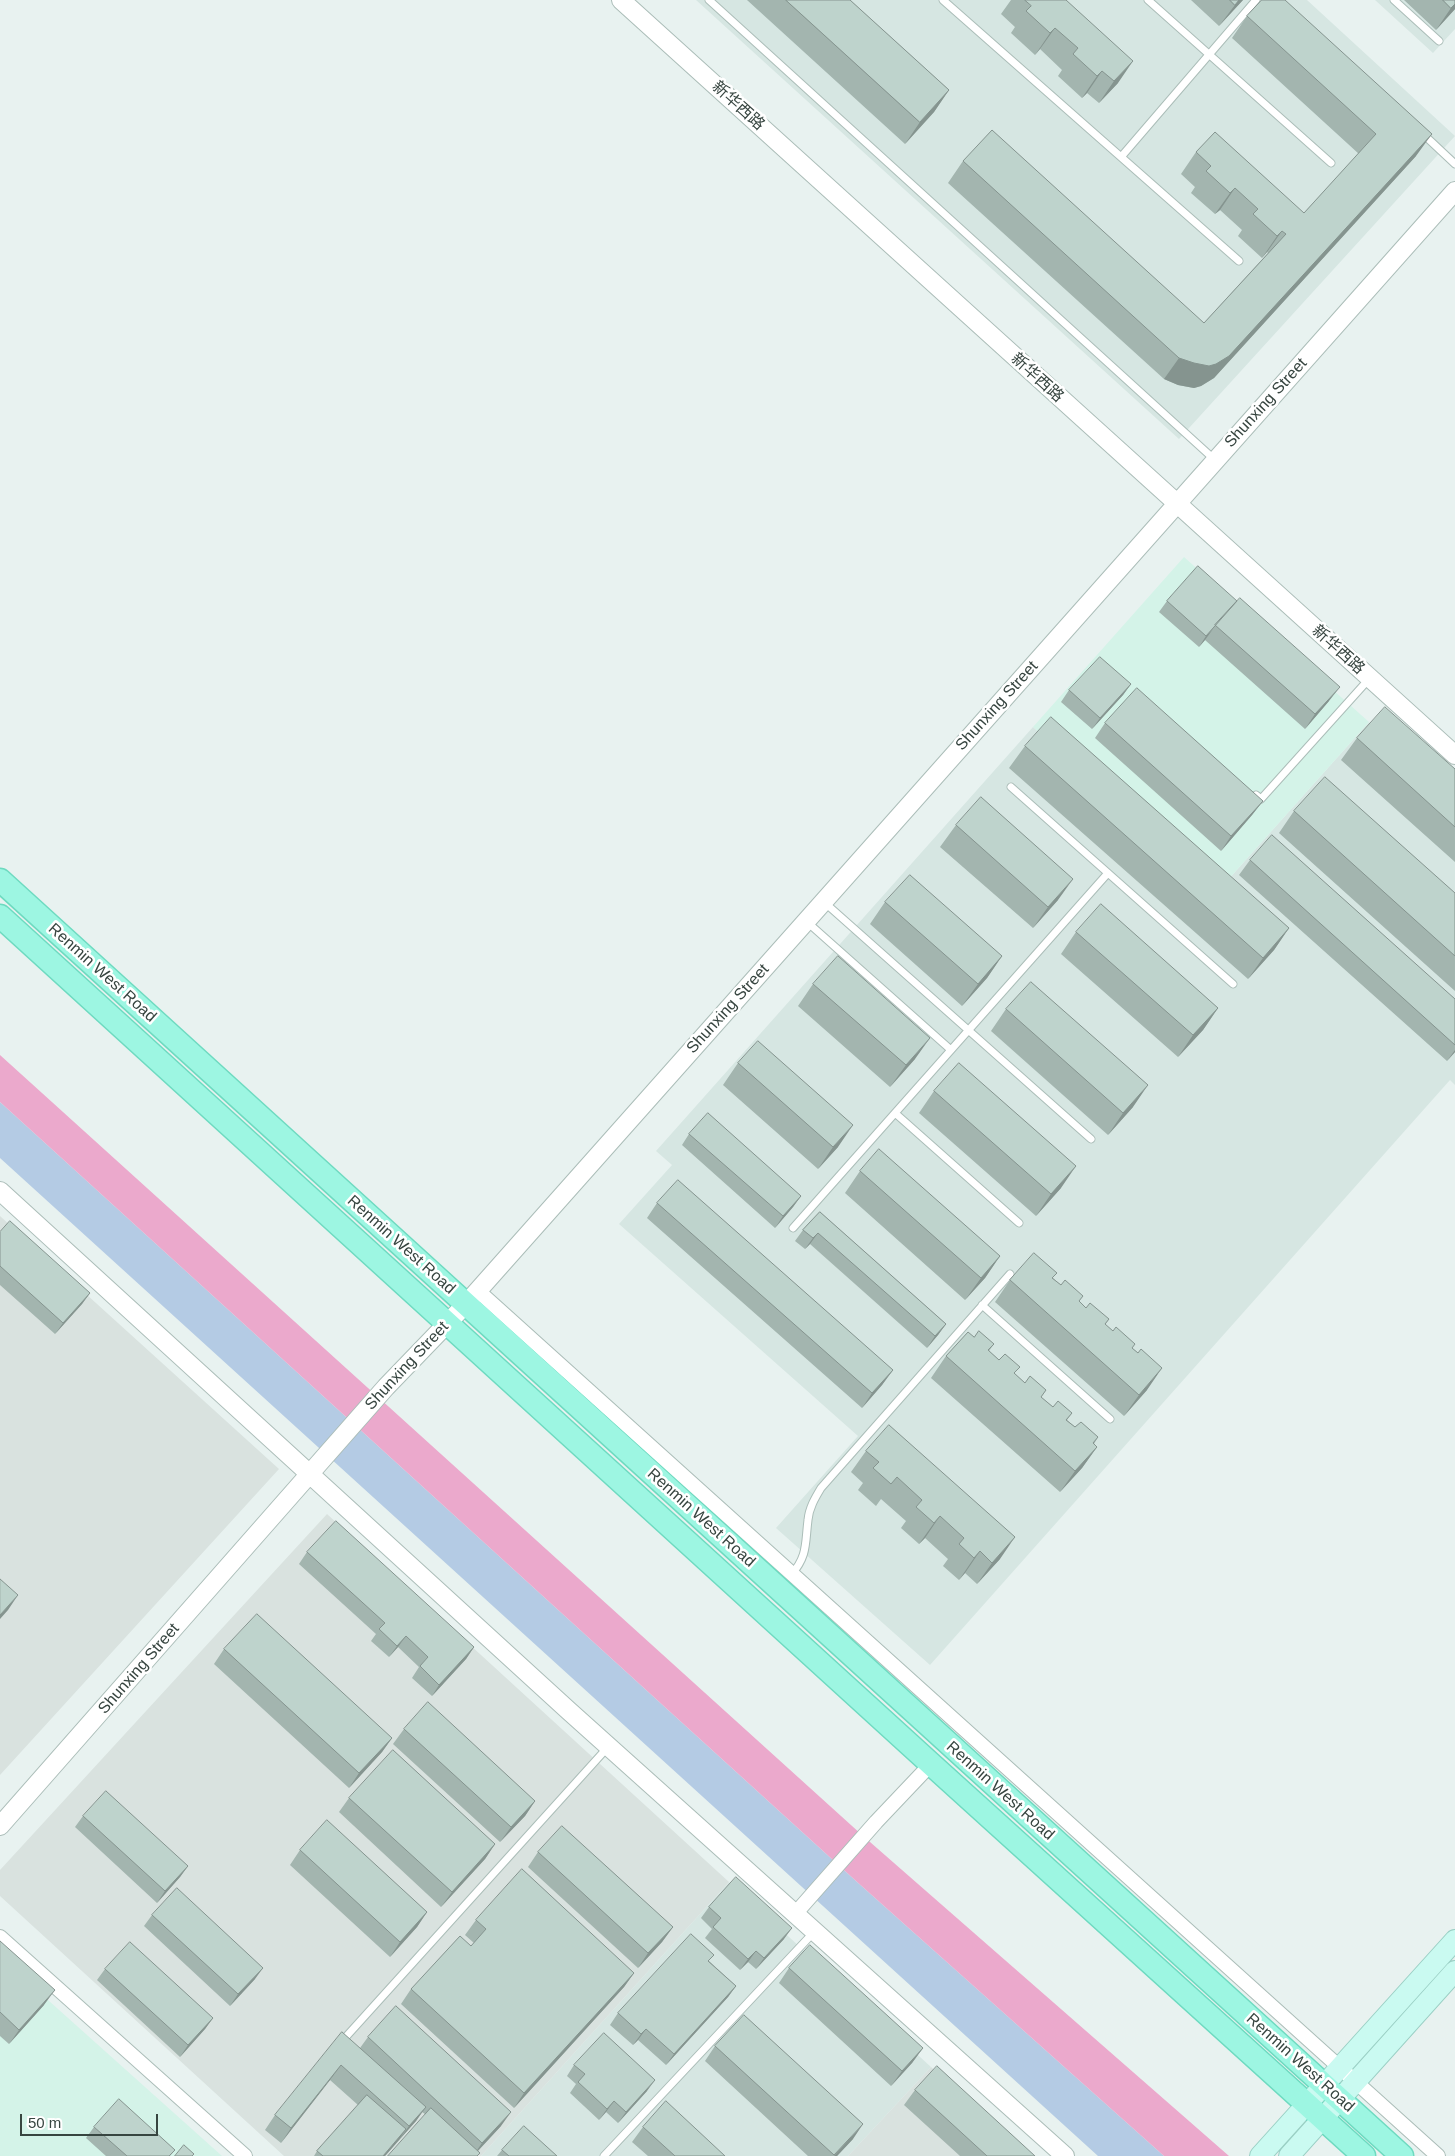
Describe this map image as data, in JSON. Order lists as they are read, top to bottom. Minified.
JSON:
{"streets":{"main road":["Renmin West Road"],"street":["新华西路","Shunxing Street"]},"crossings":[["新华西路","Shunxing Street"],["Shunxing Street","Renmin West Road"]],"scale_bar":"50 m"}
